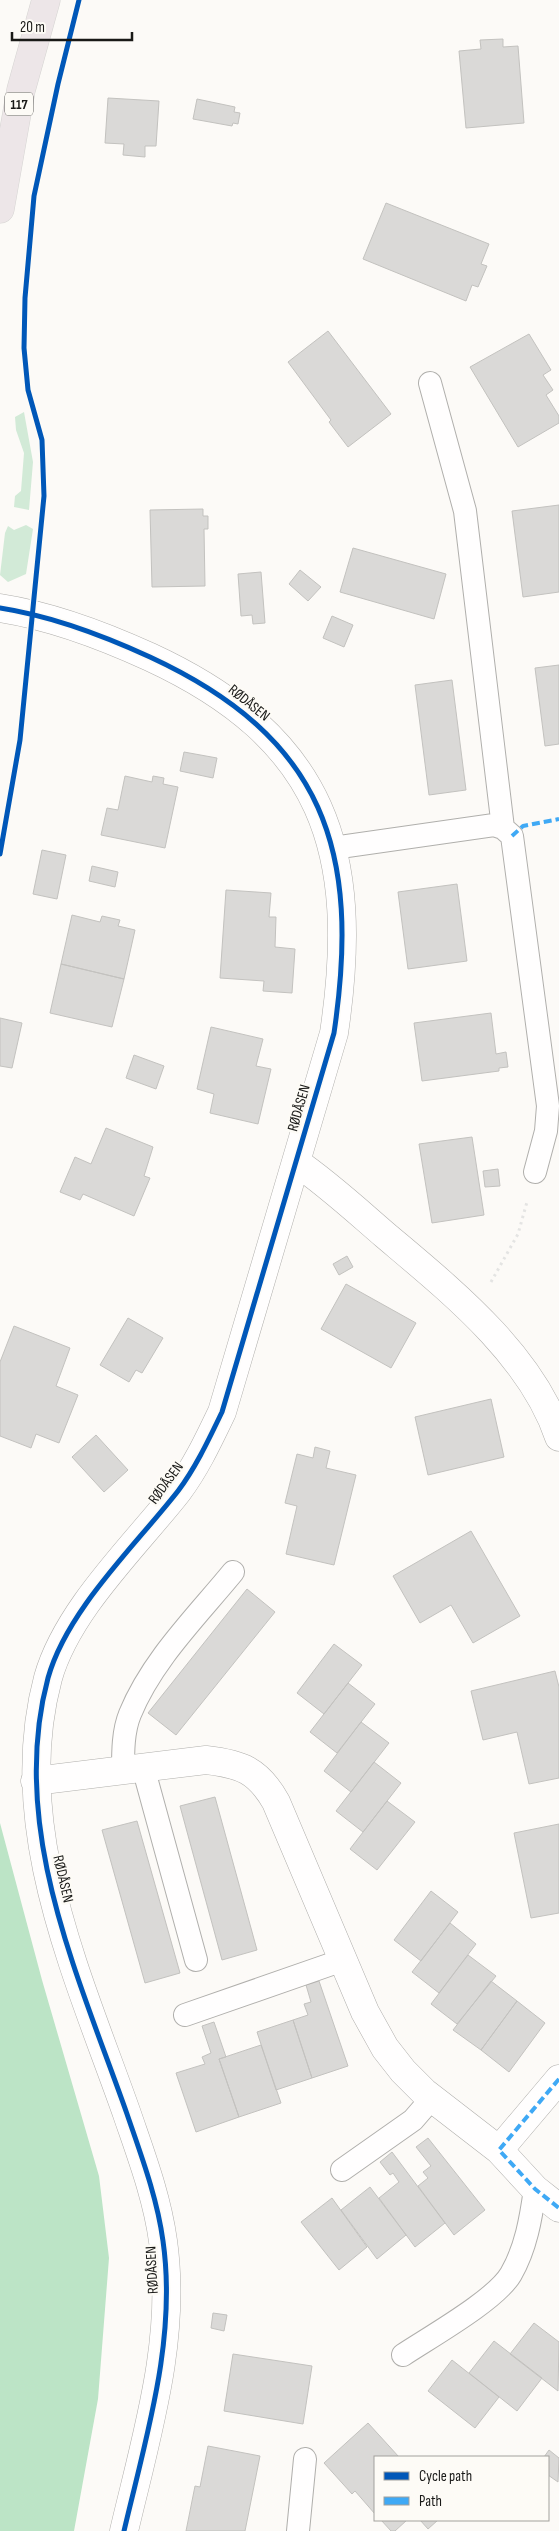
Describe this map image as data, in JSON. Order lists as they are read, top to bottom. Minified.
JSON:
{"streets":{"main road":["117"],"street":["RØDÅSEN"]},"legend":["Cycle path","Path"],"scale_bar":"20 m"}
